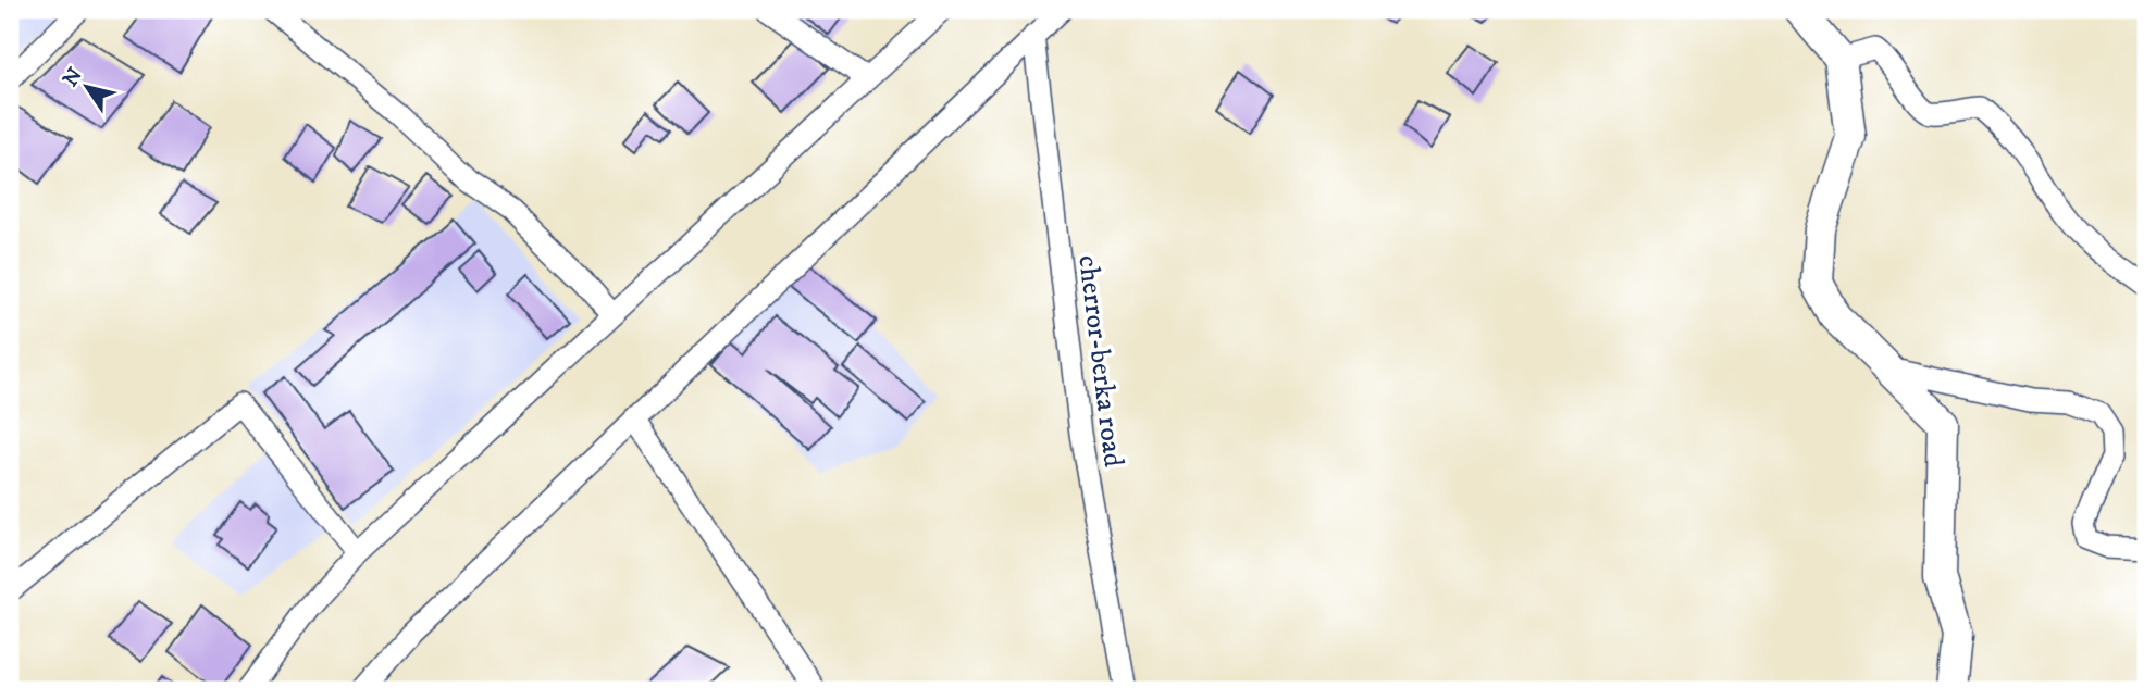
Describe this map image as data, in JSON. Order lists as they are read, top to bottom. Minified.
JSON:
{"streets":{"street":["cherror-berka road"]},"north":"top left"}
